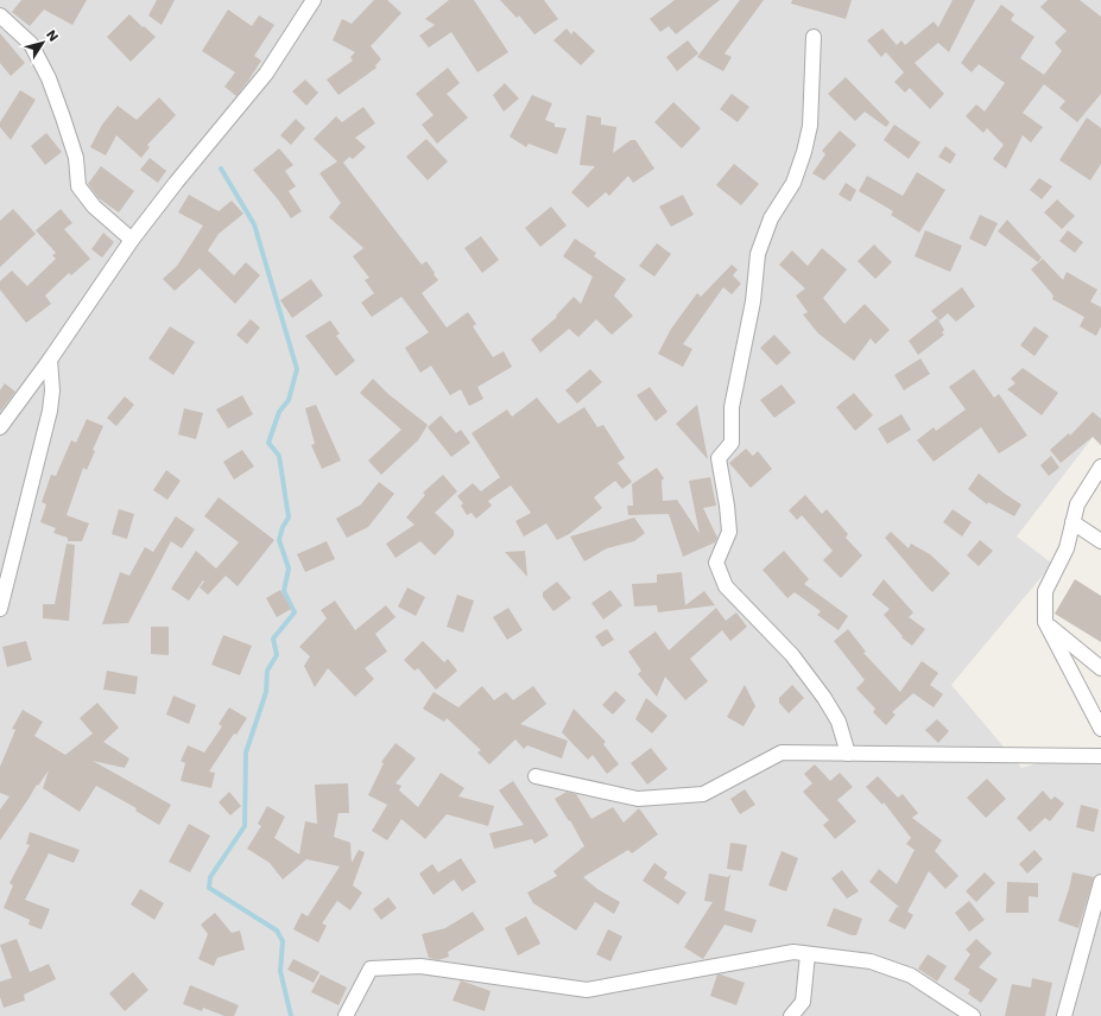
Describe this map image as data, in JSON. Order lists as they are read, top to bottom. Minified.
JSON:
{"north":"top right"}
